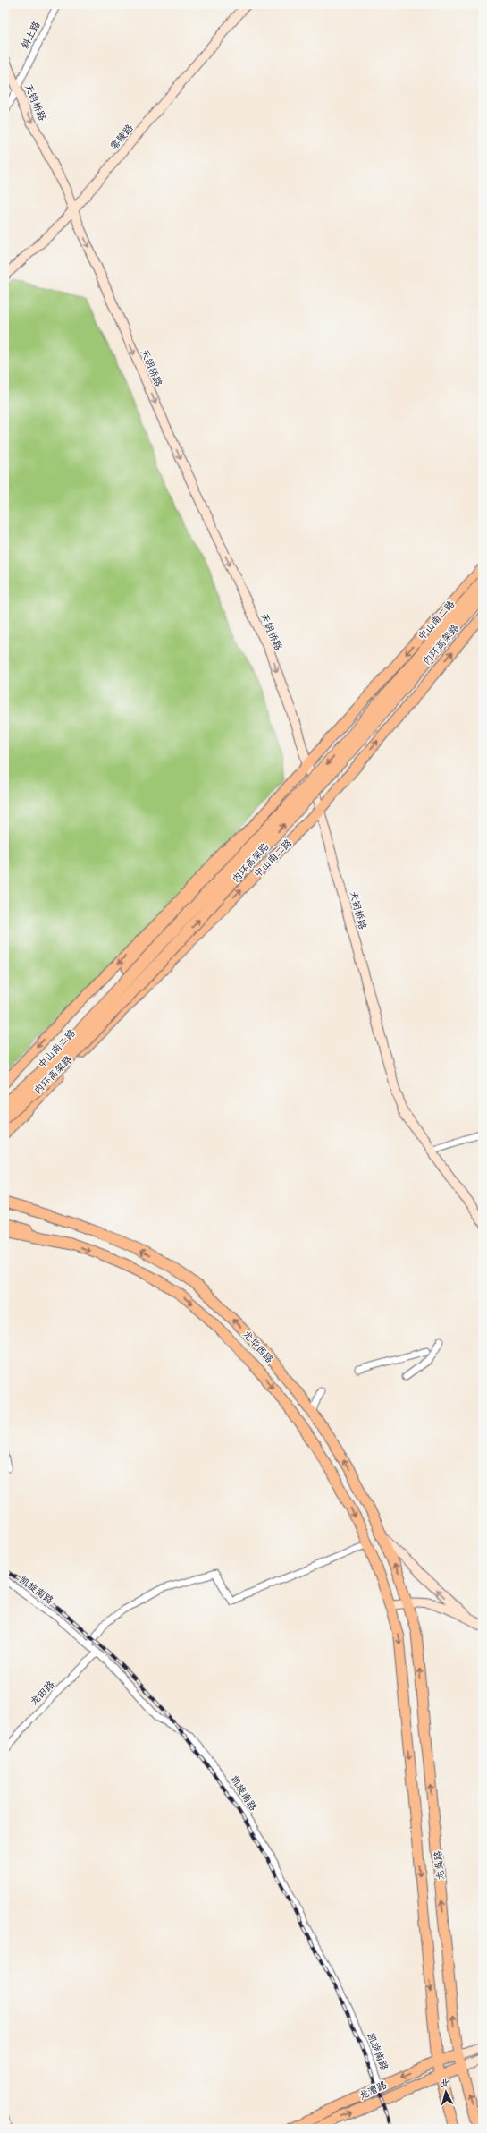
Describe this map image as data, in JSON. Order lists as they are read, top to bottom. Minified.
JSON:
{"streets":{"highway":["内环高架路"],"main road":["中山南二路","龙华西路","龙吴路","龙漕路"],"street":["斜土路","天钥桥路","零陵路","凯旋南路","龙田路"]},"crossings":[["斜土路","天钥桥路"],["天钥桥路","零陵路"],["天钥桥路","中山南二路"],["中山南二路","内环高架路"],["龙华西路","龙吴路"],["凯旋南路","龙田路"],["凯旋南路","龙漕路"],["龙吴路","龙漕路"]],"one_way":["天钥桥路"],"north":"top"}
